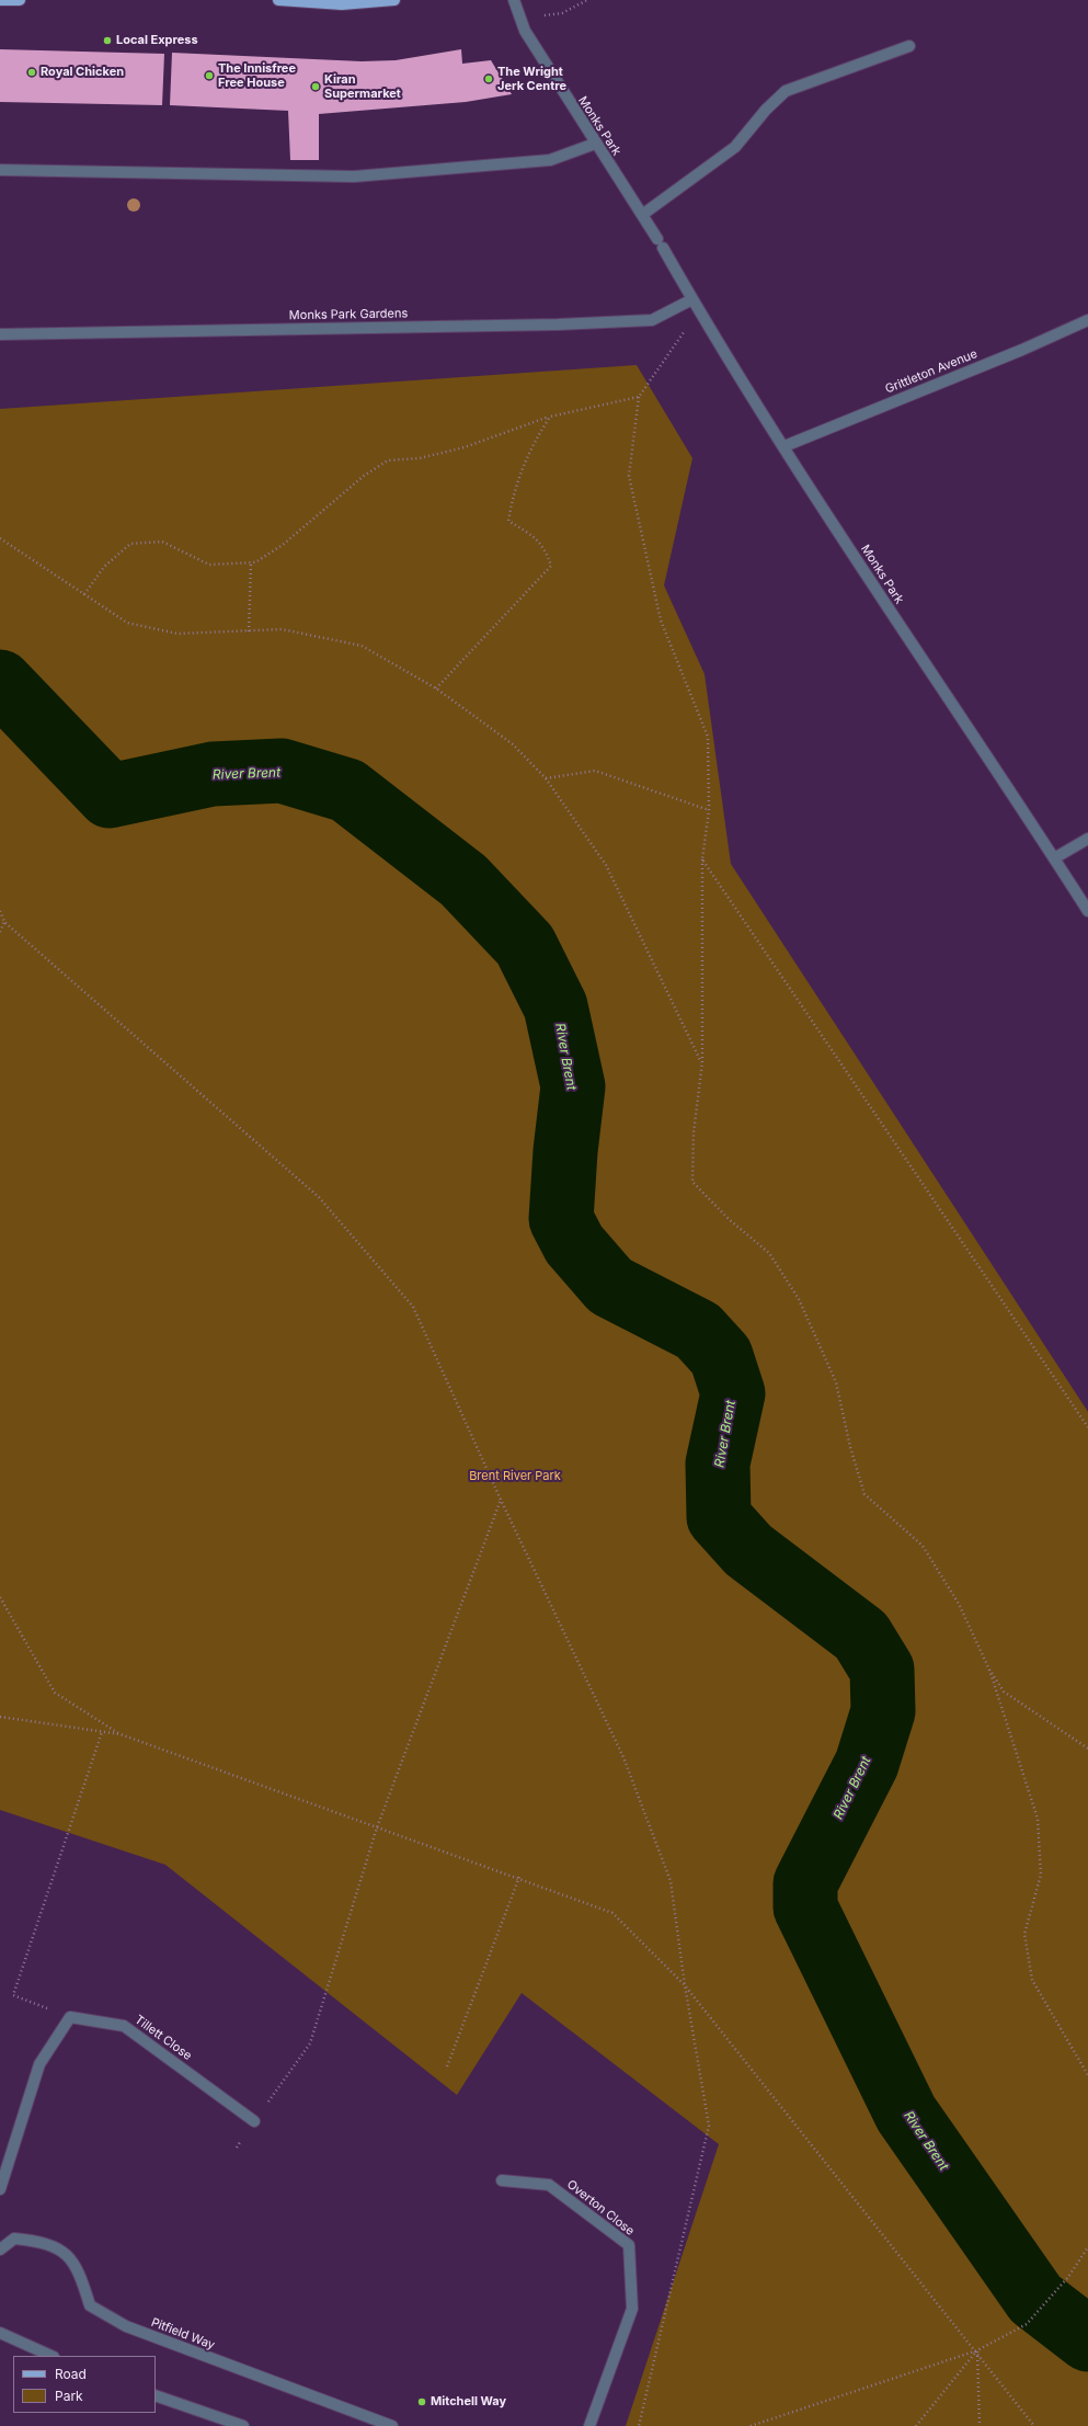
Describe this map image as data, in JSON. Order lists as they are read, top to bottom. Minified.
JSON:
{"streets":{"street":["Monks Park","Monks Park Gardens","Grittleton Avenue","Tillett Close","Overton Close","Pitfield Way"]},"crossings":[["Monks Park","Monks Park Gardens"],["Monks Park","Grittleton Avenue"]],"water":["River Brent"],"parks":["Brent River Park"],"places":["Local Express","Royal Chicken","The Innisfree Free House","The Wright Jerk Centre","Kiran Supermarket","Mitchell Way"],"legend":["Road","Park"]}
